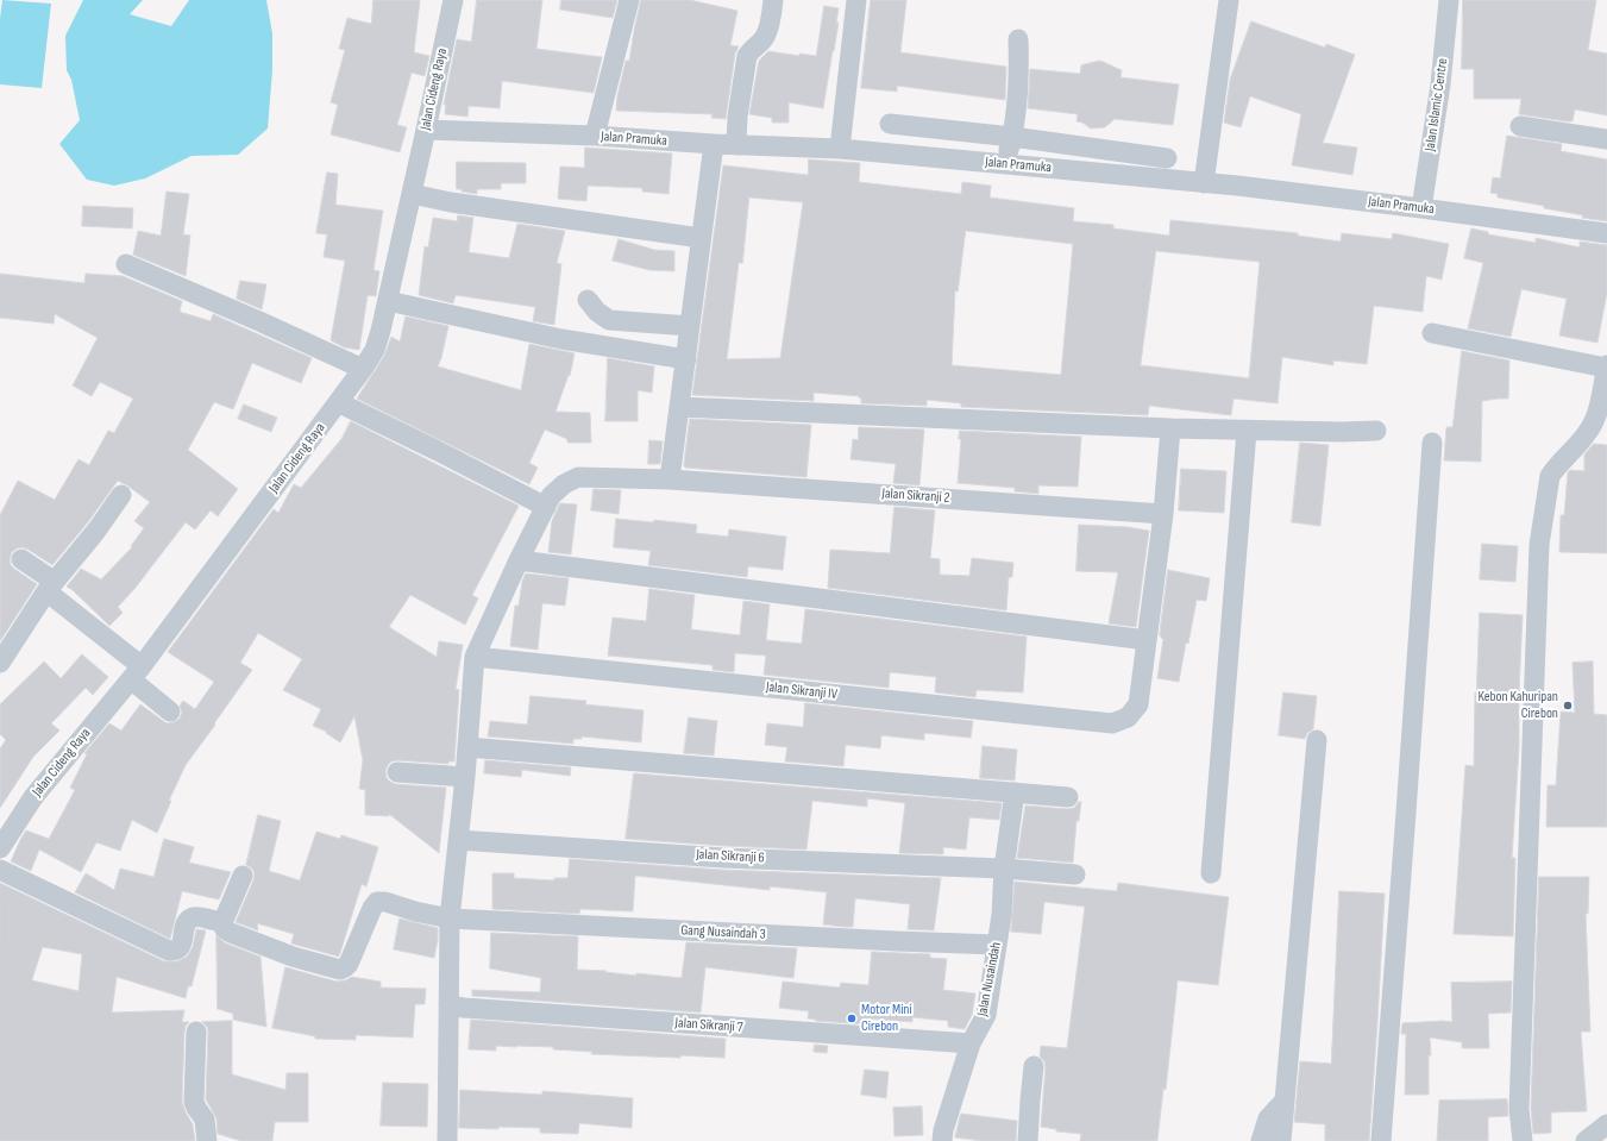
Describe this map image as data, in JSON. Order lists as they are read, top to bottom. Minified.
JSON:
{"streets":{"street":["Jalan Cideng Raya","Jalan Islamic Centre","Jalan Pramuka","Jalan Sikranji 2","Jalan Sikranji IV","Jalan Sikranji 6","Gang Nusaindah 3","Jalan Nusaindah","Jalan Sikranji 7"]},"crossings":[["Jalan Cideng Raya","Jalan Pramuka"],["Jalan Islamic Centre","Jalan Pramuka"],["Jalan Sikranji 2","Jalan Sikranji IV"],["Jalan Sikranji 6","Jalan Nusaindah"],["Gang Nusaindah 3","Jalan Nusaindah"],["Jalan Nusaindah","Jalan Sikranji 7"]],"places":["Kebon Kahuripan Cirebon","Motor Mini Cirebon"]}
